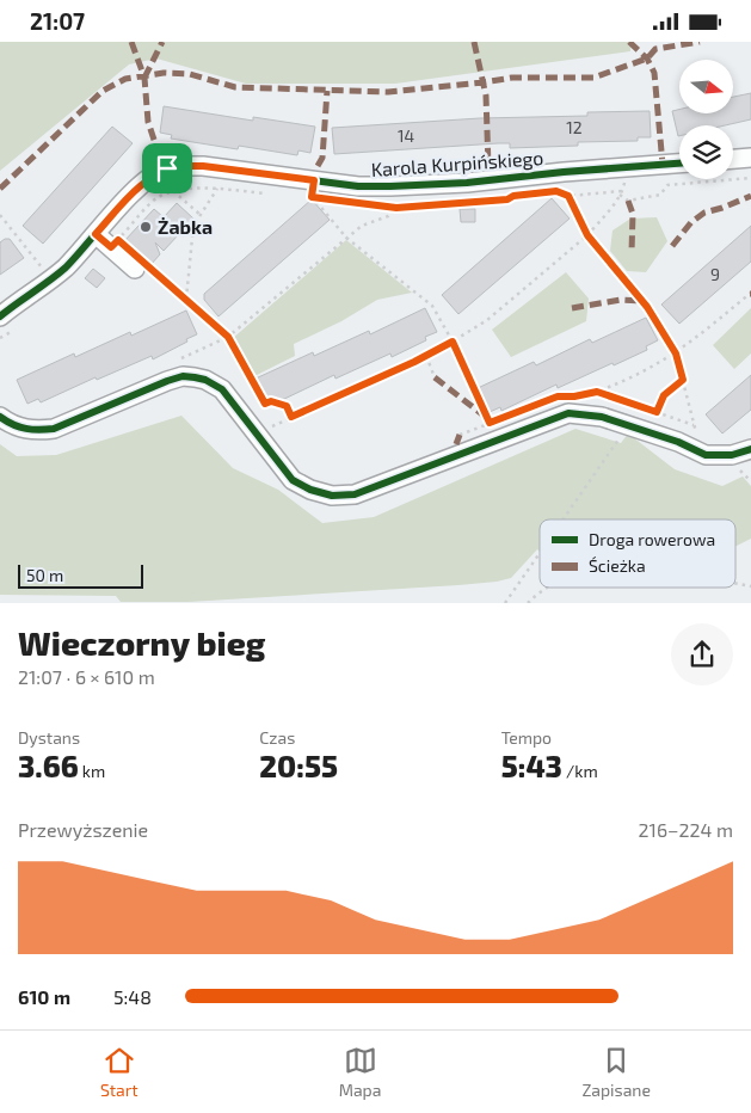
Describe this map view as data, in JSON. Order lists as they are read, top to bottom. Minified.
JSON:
{"streets":{"street":["Karola Kurpińskiego"]},"places":["Żabka"],"house_numbers":["12","14","9"],"legend":["Droga rowerowa","Ścieżka"],"scale_bar":"50 m","north":"right","page":{"status":"21:07","scale":"50 m","heading":["Wieczorny bieg","21:07 · 6 × 610 m"],"stats":[["Dystans","3.66 km"],["Czas","20:55"],["Tempo","5:43 /km"]],"chart":["Przewyższenie","216–224 m"],"list":[{"name":"610 m","note":"5:48"}],"tabs":["Start","Mapa","Zapisane"]}}
